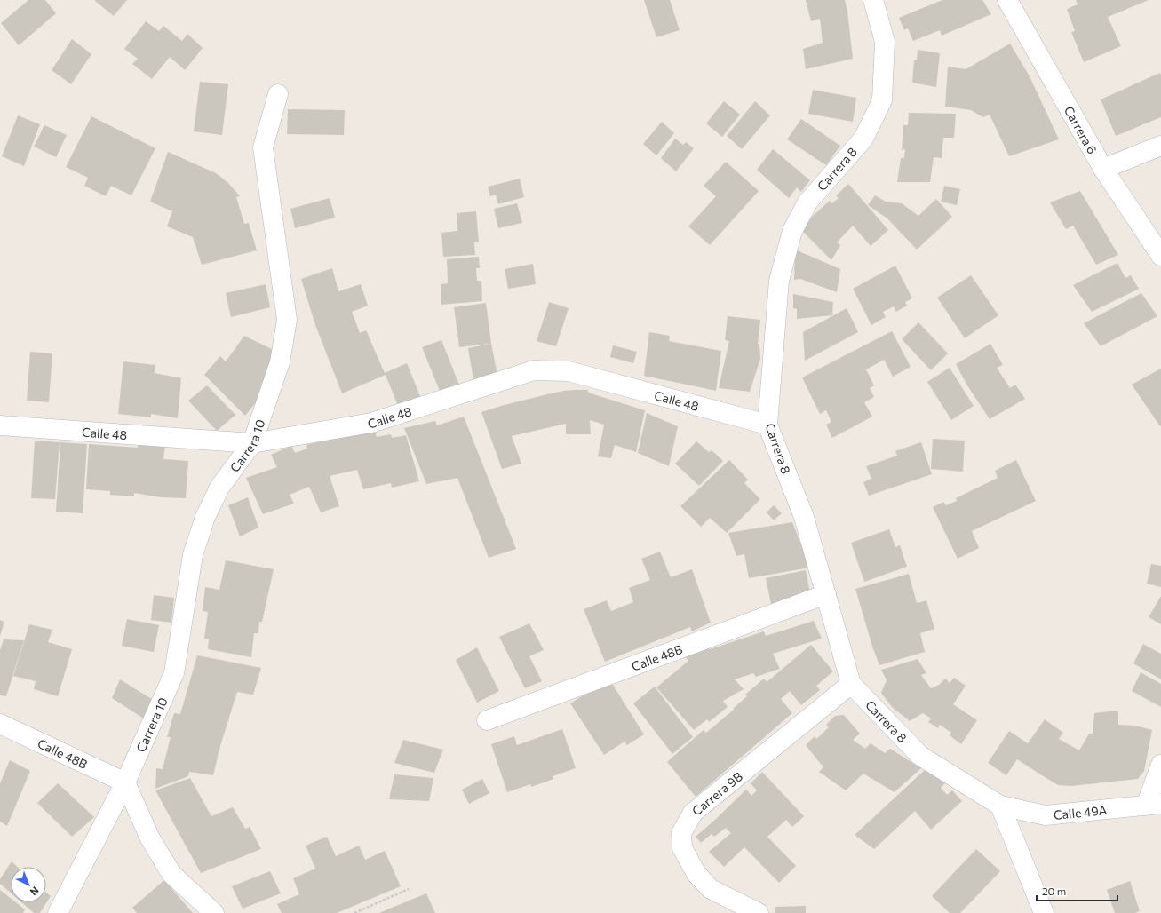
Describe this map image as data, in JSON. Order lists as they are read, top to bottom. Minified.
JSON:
{"streets":{"street":["Carrera 6","Carrera 8","Calle 48","Carrera 10","Calle 48B","Carrera 9B","Calle 49A"]},"crossings":[["Carrera 8","Calle 48"],["Carrera 8","Calle 48B"],["Carrera 8","Carrera 9B"],["Carrera 8","Calle 49A"],["Calle 48","Carrera 10"],["Carrera 10","Calle 48B"]],"scale_bar":"20 m","north":"bottom right"}
